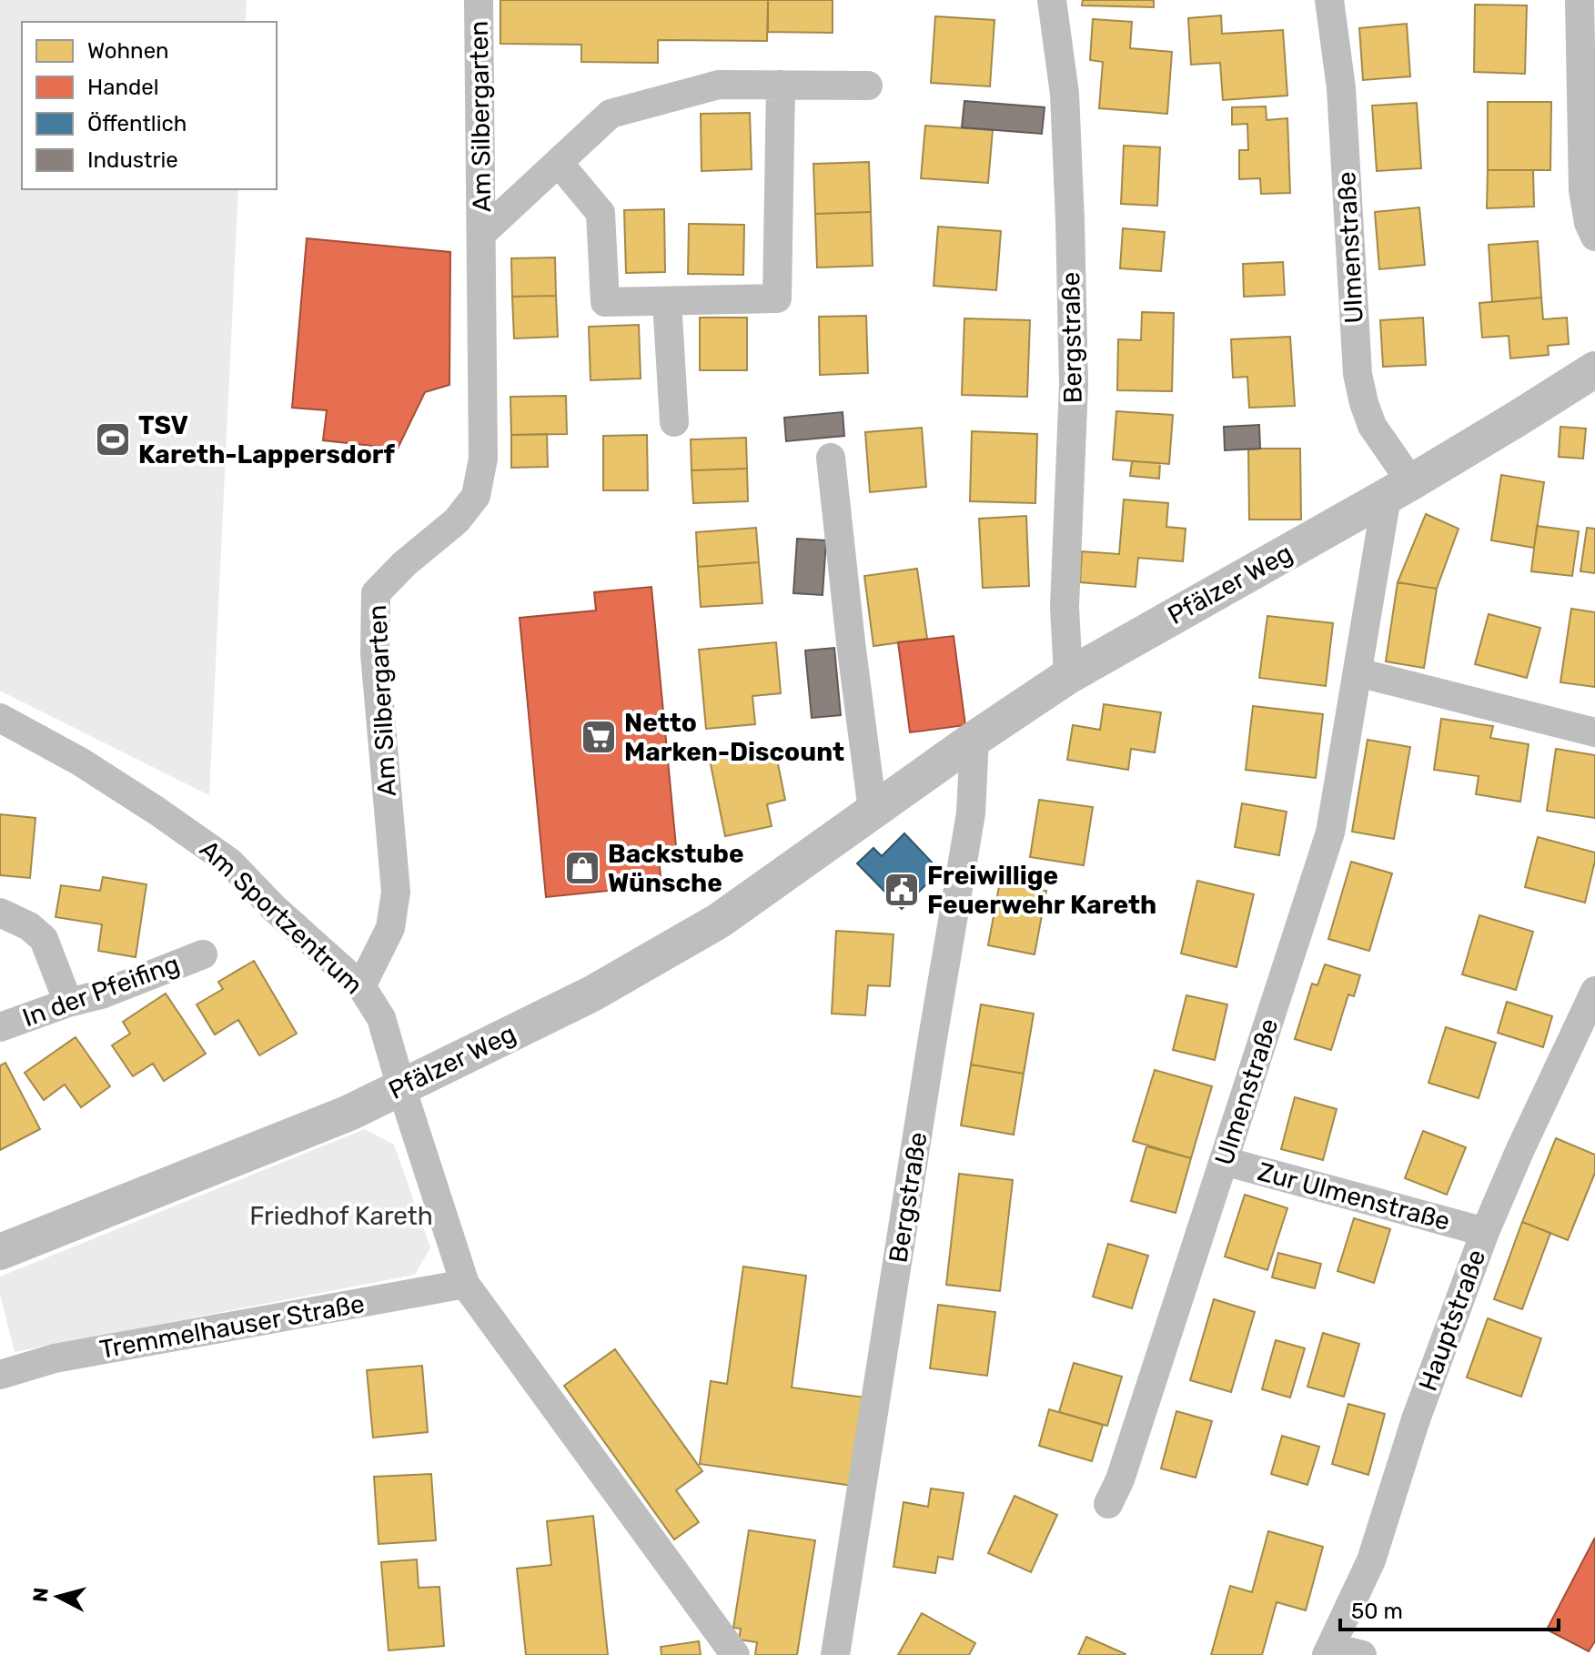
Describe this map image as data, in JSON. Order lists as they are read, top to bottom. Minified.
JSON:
{"streets":{"street":["Am Silbergarten","Ulmenstraße","Bergstraße","Pfälzer Weg","Am Sportzentrum","In der Pfeifing","Zur Ulmenstraße","Hauptstraße","Tremmelhauser Straße"]},"crossings":[["Am Silbergarten","Am Sportzentrum"],["Ulmenstraße","Pfälzer Weg"],["Ulmenstraße","Zur Ulmenstraße"],["Bergstraße","Pfälzer Weg"],["Pfälzer Weg","Am Sportzentrum"],["Zur Ulmenstraße","Hauptstraße"]],"parks":["Friedhof Kareth"],"places":{"sports":["TSV Kareth-Lappersdorf"],"supermarket":["Netto Marken-Discount"],"shop":["Backstube Wünsche"],"public building":["Freiwillige Feuerwehr Kareth"]},"legend":["Wohnen","Handel","Öffentlich","Industrie"],"scale_bar":"50 m","north":"left"}
